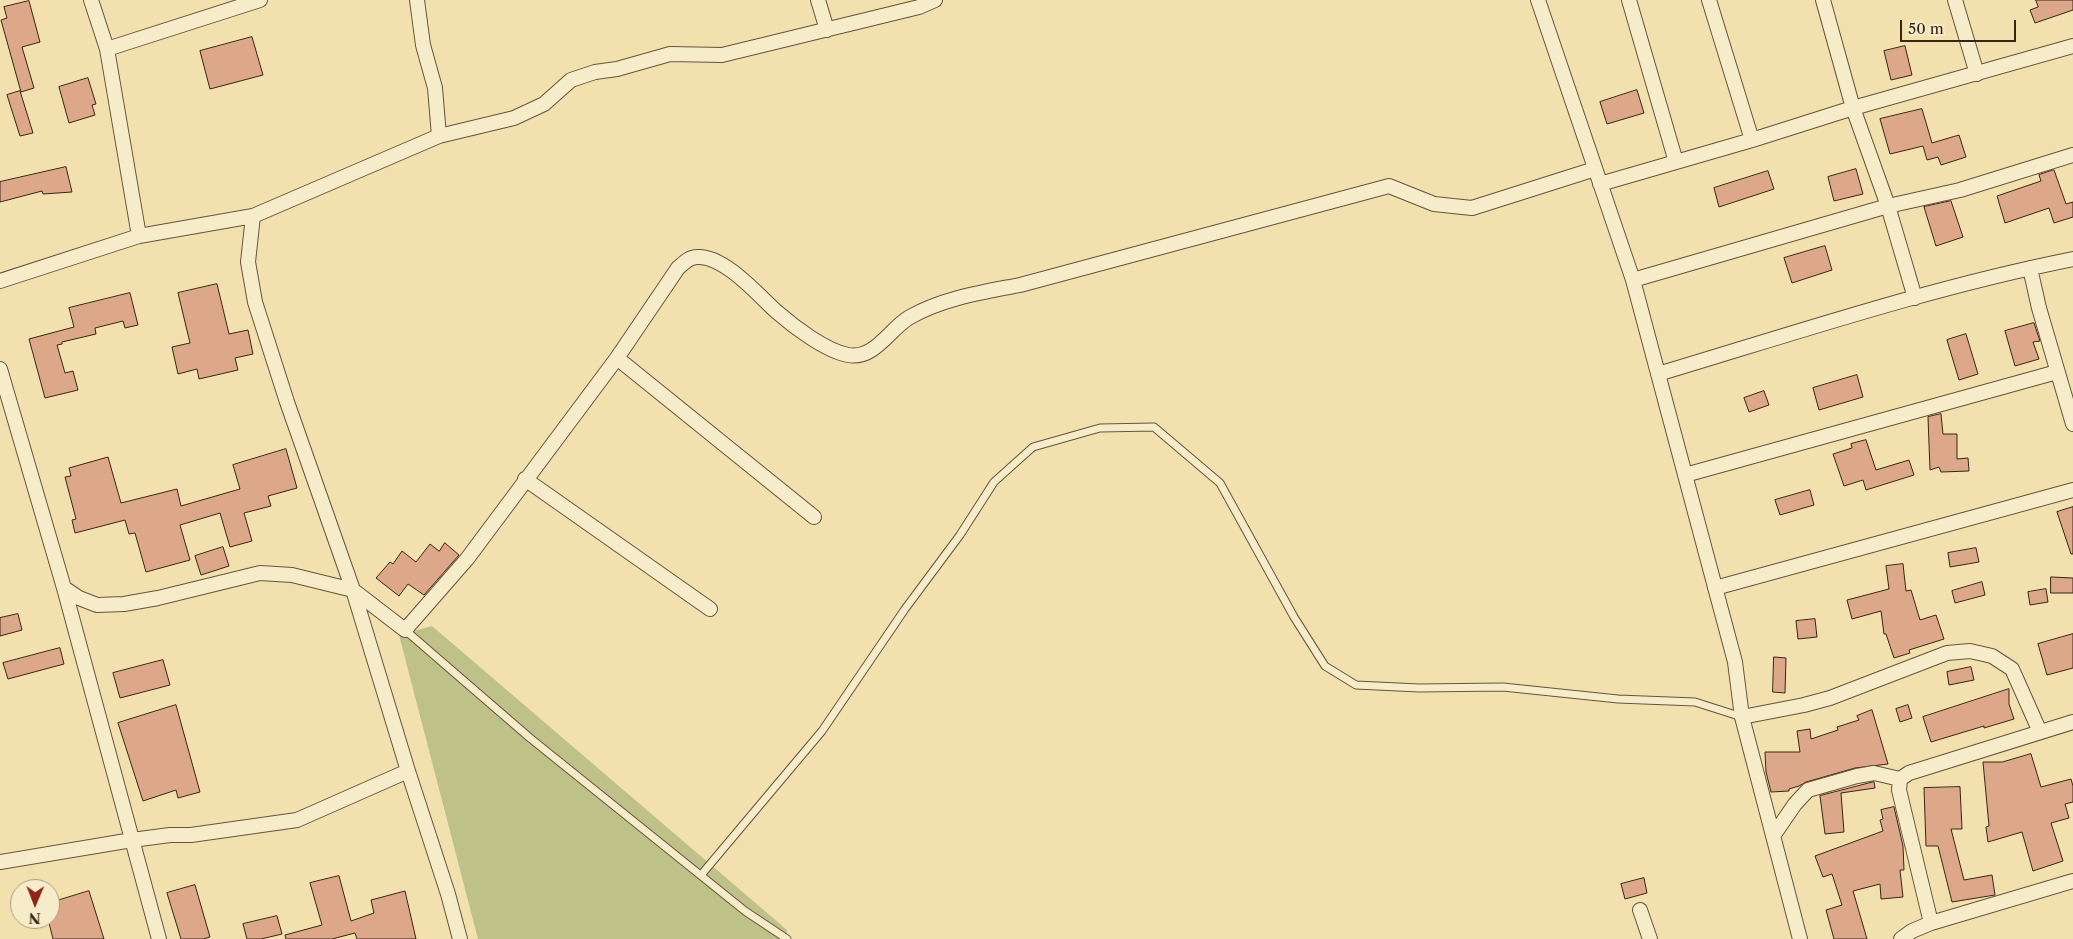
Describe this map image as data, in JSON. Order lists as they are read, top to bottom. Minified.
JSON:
{"scale_bar":"50 m","north":"bottom"}
